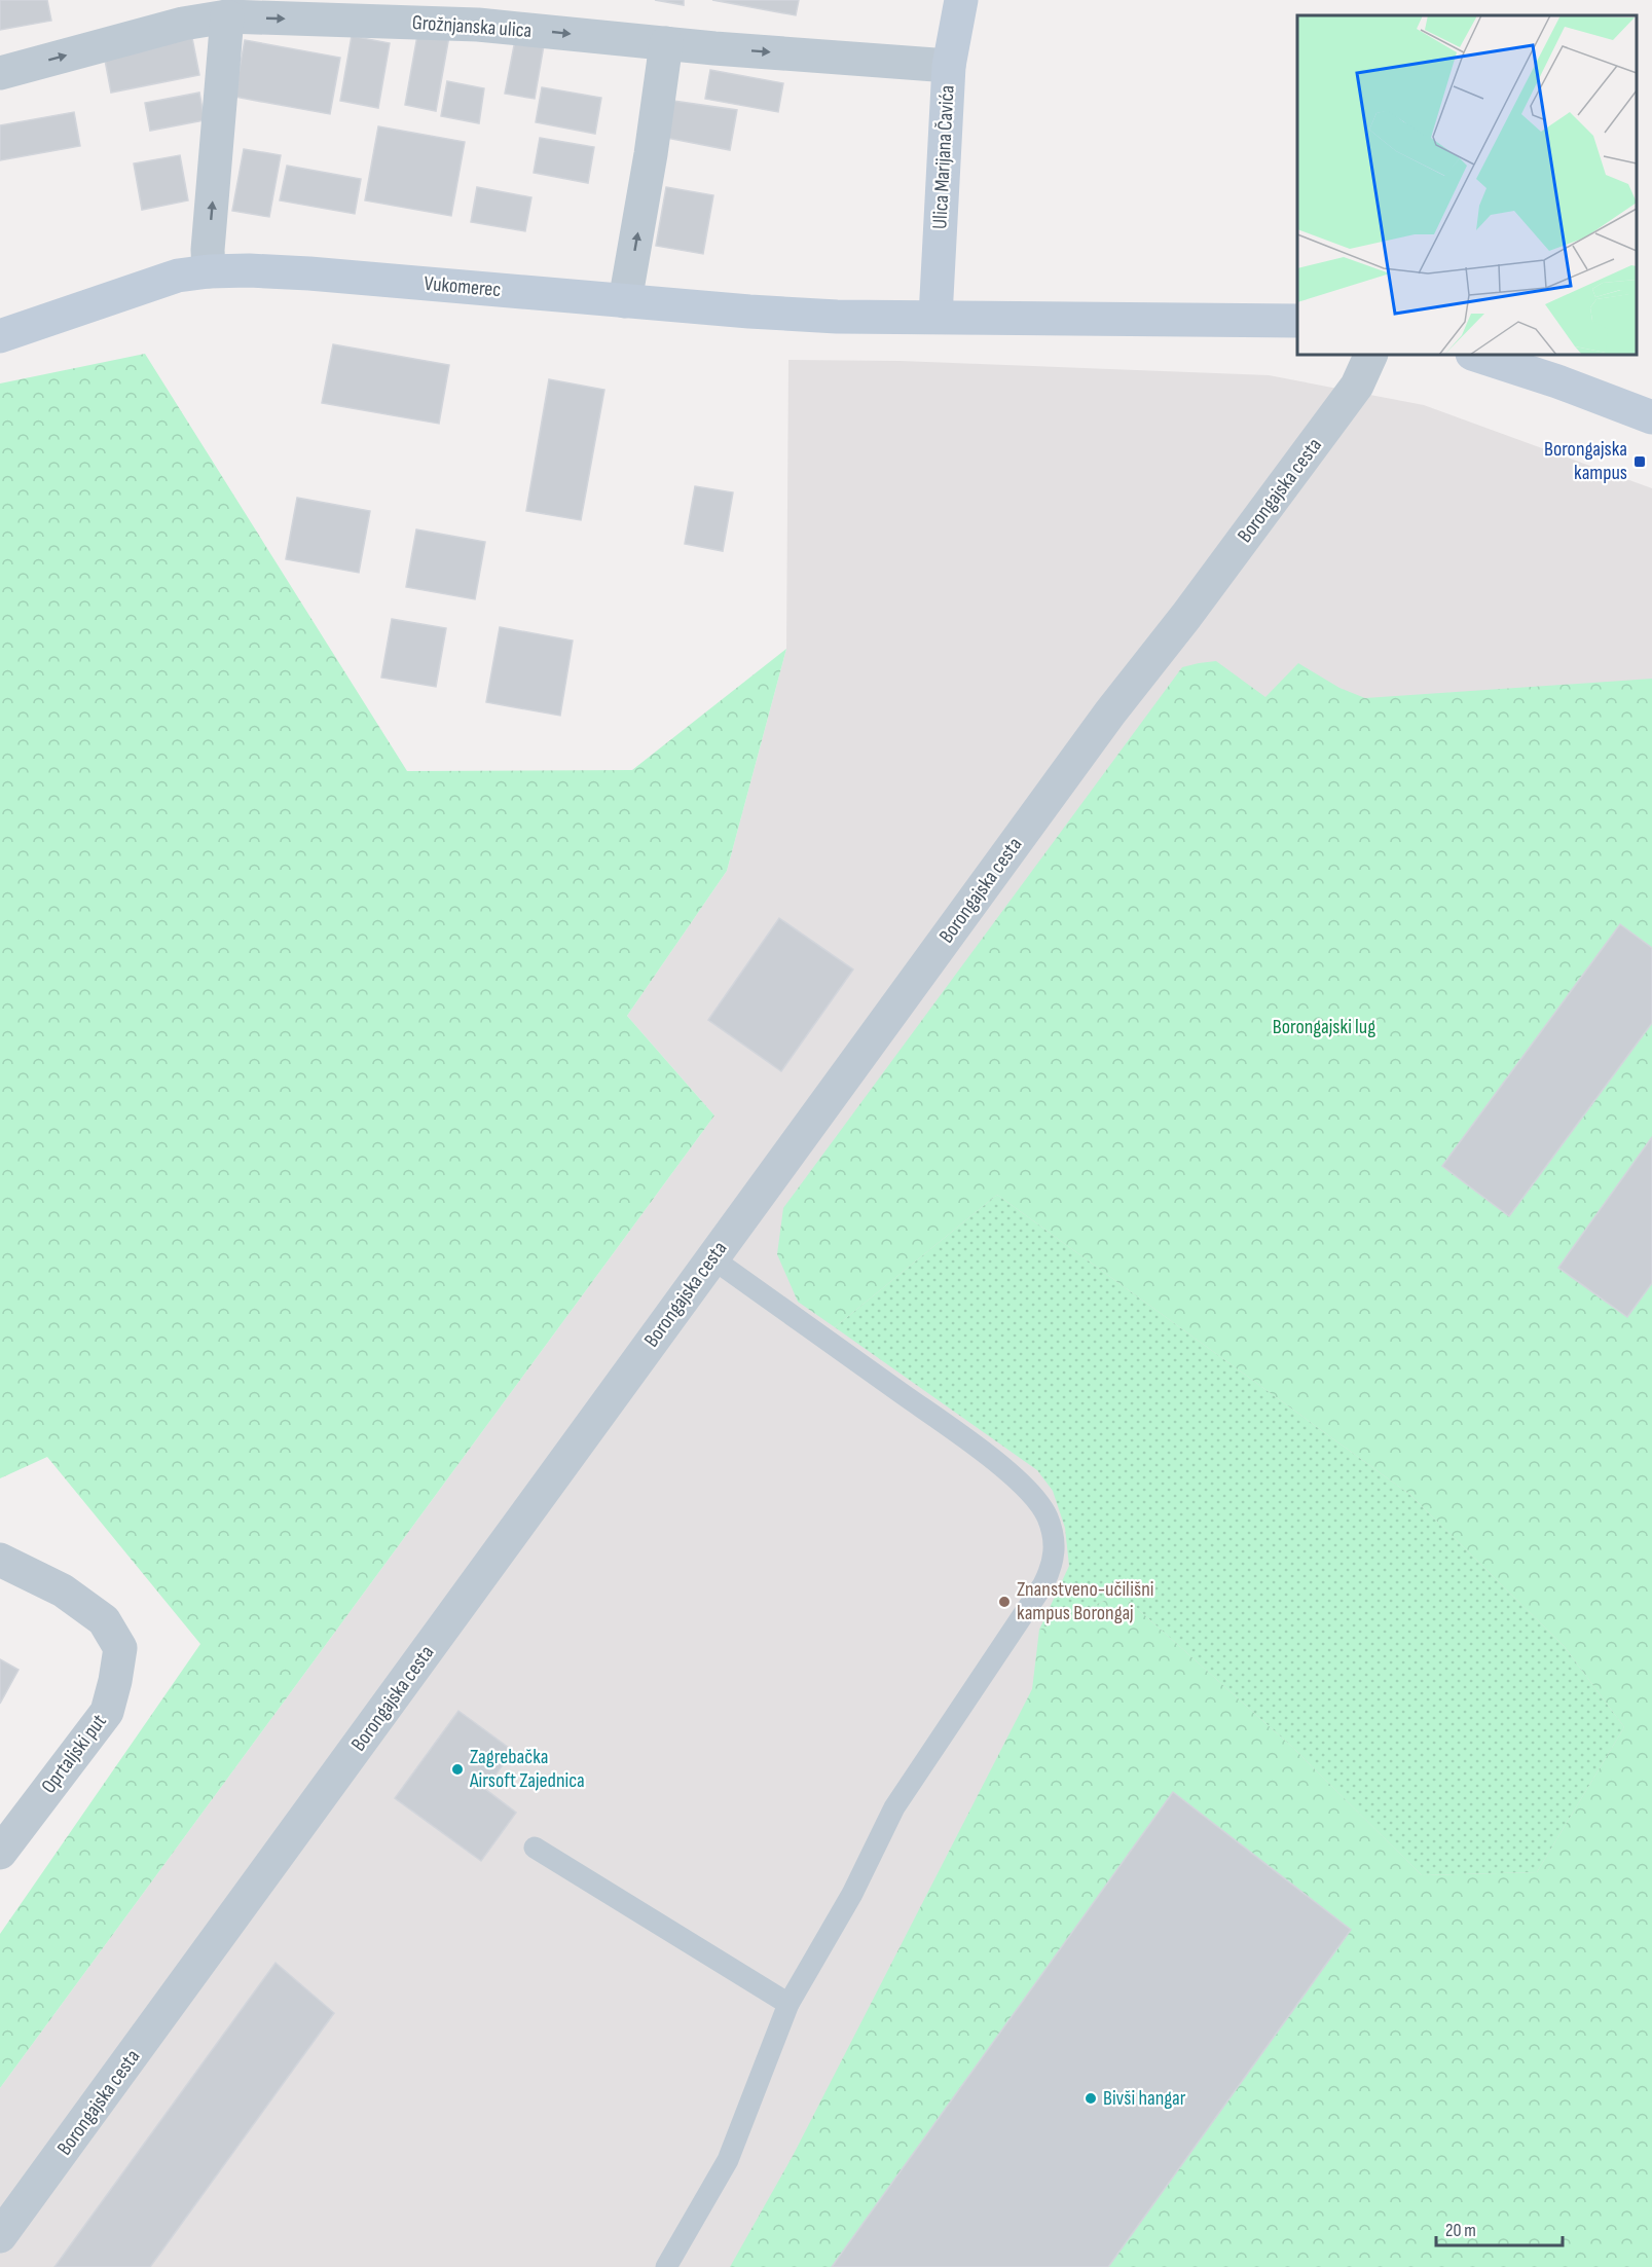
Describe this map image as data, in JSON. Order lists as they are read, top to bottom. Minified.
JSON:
{"streets":{"street":["Grožnjanska ulica","Ulica Marijana Čavića","Vukomerec","Borongajska cesta","Oprtaljski put"]},"crossings":[["Grožnjanska ulica","Ulica Marijana Čavića"],["Ulica Marijana Čavića","Vukomerec"]],"one_way":["Grožnjanska ulica"],"parks":["Borongajski lug"],"places":{"transit":["Borongajska kampus"],"other":["Znanstveno-učilišni kampus Borongaj","Zagrebačka Airsoft Zajednica","Bivši hangar"]},"scale_bar":"20 m"}
